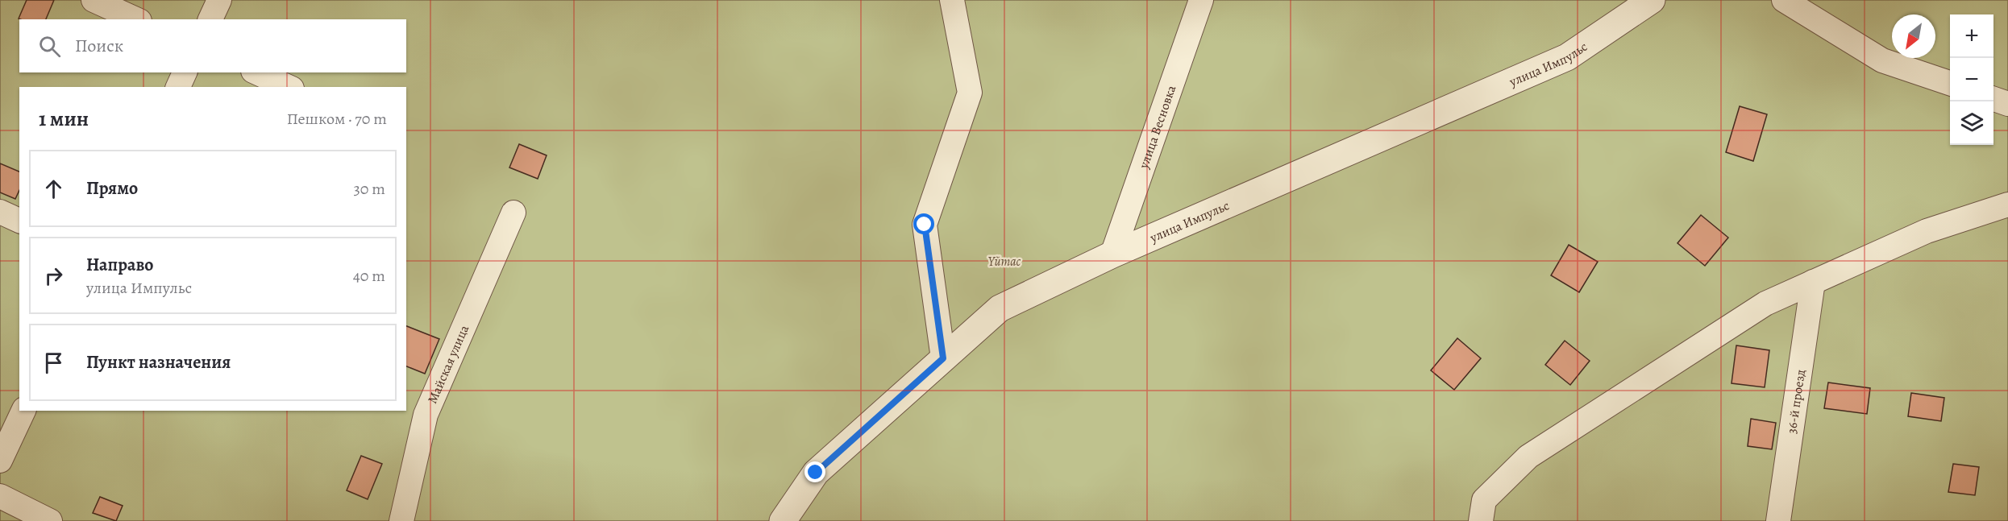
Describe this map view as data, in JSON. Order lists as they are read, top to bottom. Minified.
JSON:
{"streets":{"street":["улица Импульс","улица Весновка","Майская улица","36-й проезд"]},"crossings":[["улица Импульс","улица Весновка"]],"parks":["Үйтас"],"north":"bottom left","page":{"map_buttons":["+","−"],"search":"Поиск","heading":["1 мин","Пешком · 70 m"],"list":[["Прямо","30 m"],["Направо","улица Импульс","40 m"],"Пункт назначения"]}}
